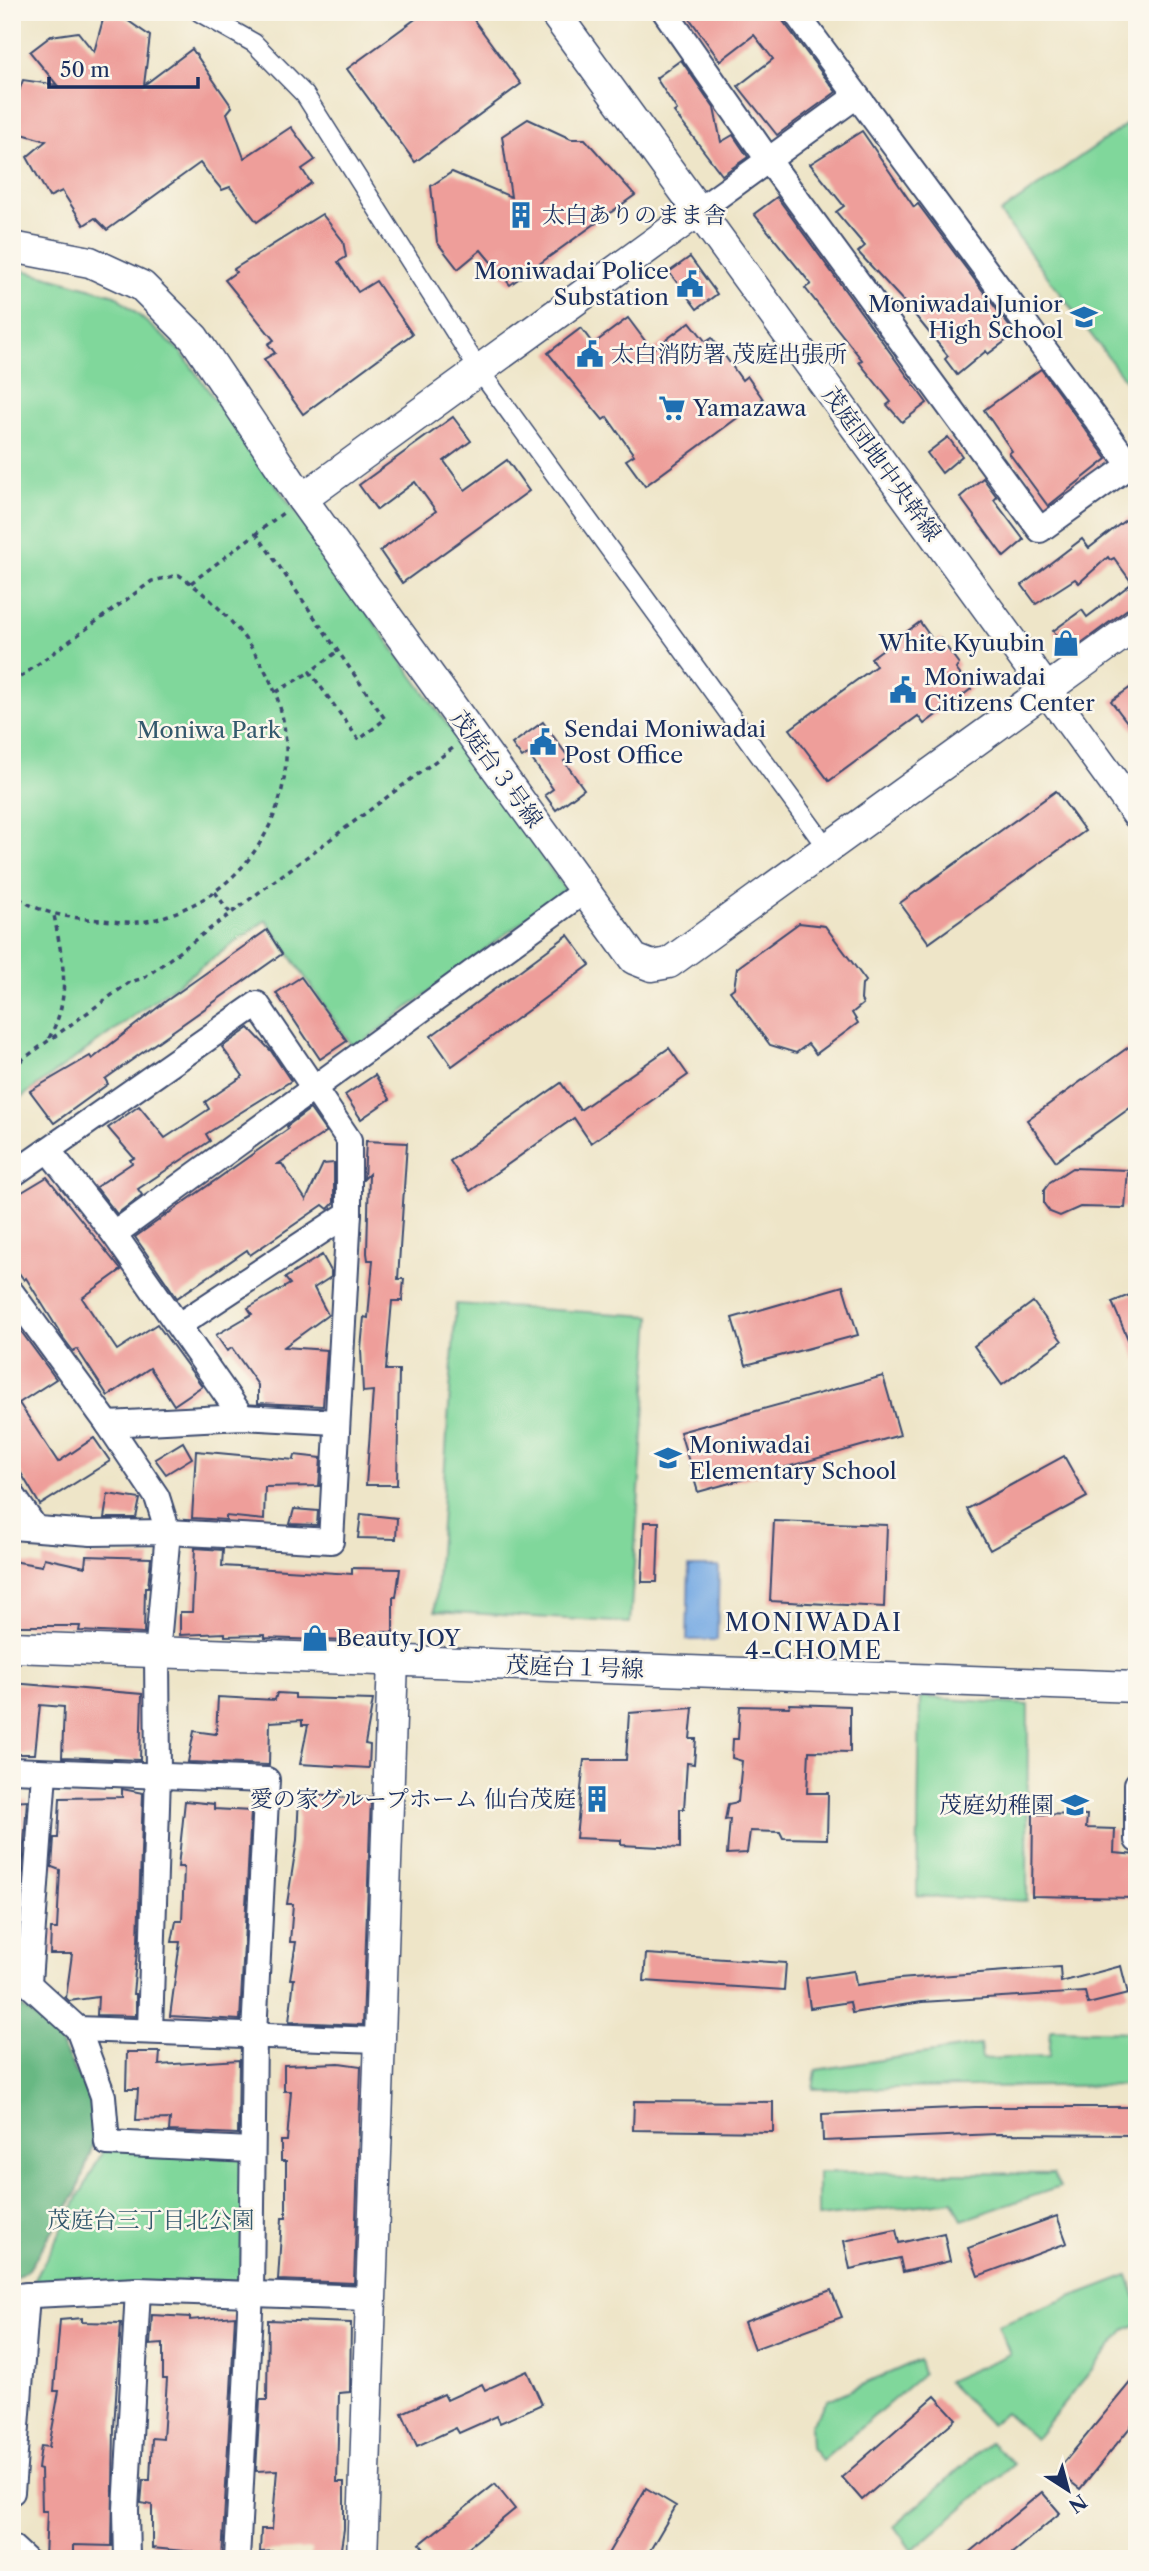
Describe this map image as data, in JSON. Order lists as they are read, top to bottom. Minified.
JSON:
{"streets":{"street":["茂庭団地中央幹線","茂庭台３号線","茂庭台１号線"]},"crossings":[["茂庭団地中央幹線","茂庭台３号線"]],"districts":["MONIWADAI 4-CHOME"],"parks":["Moniwa Park","茂庭台三丁目北公園"],"places":{"building":["太白ありのまま舎","愛の家グループホーム 仙台茂庭"],"public building":["Moniwadai Police Substation","太白消防署 茂庭出張所","Moniwadai Citizens Center","Sendai Moniwadai Post Office"],"school or university":["Moniwadai Junior High School","Moniwadai Elementary School","茂庭幼稚園"],"supermarket":["Yamazawa"],"shop":["White Kyuubin","Beauty JOY"]},"scale_bar":"50 m","north":"bottom right"}
